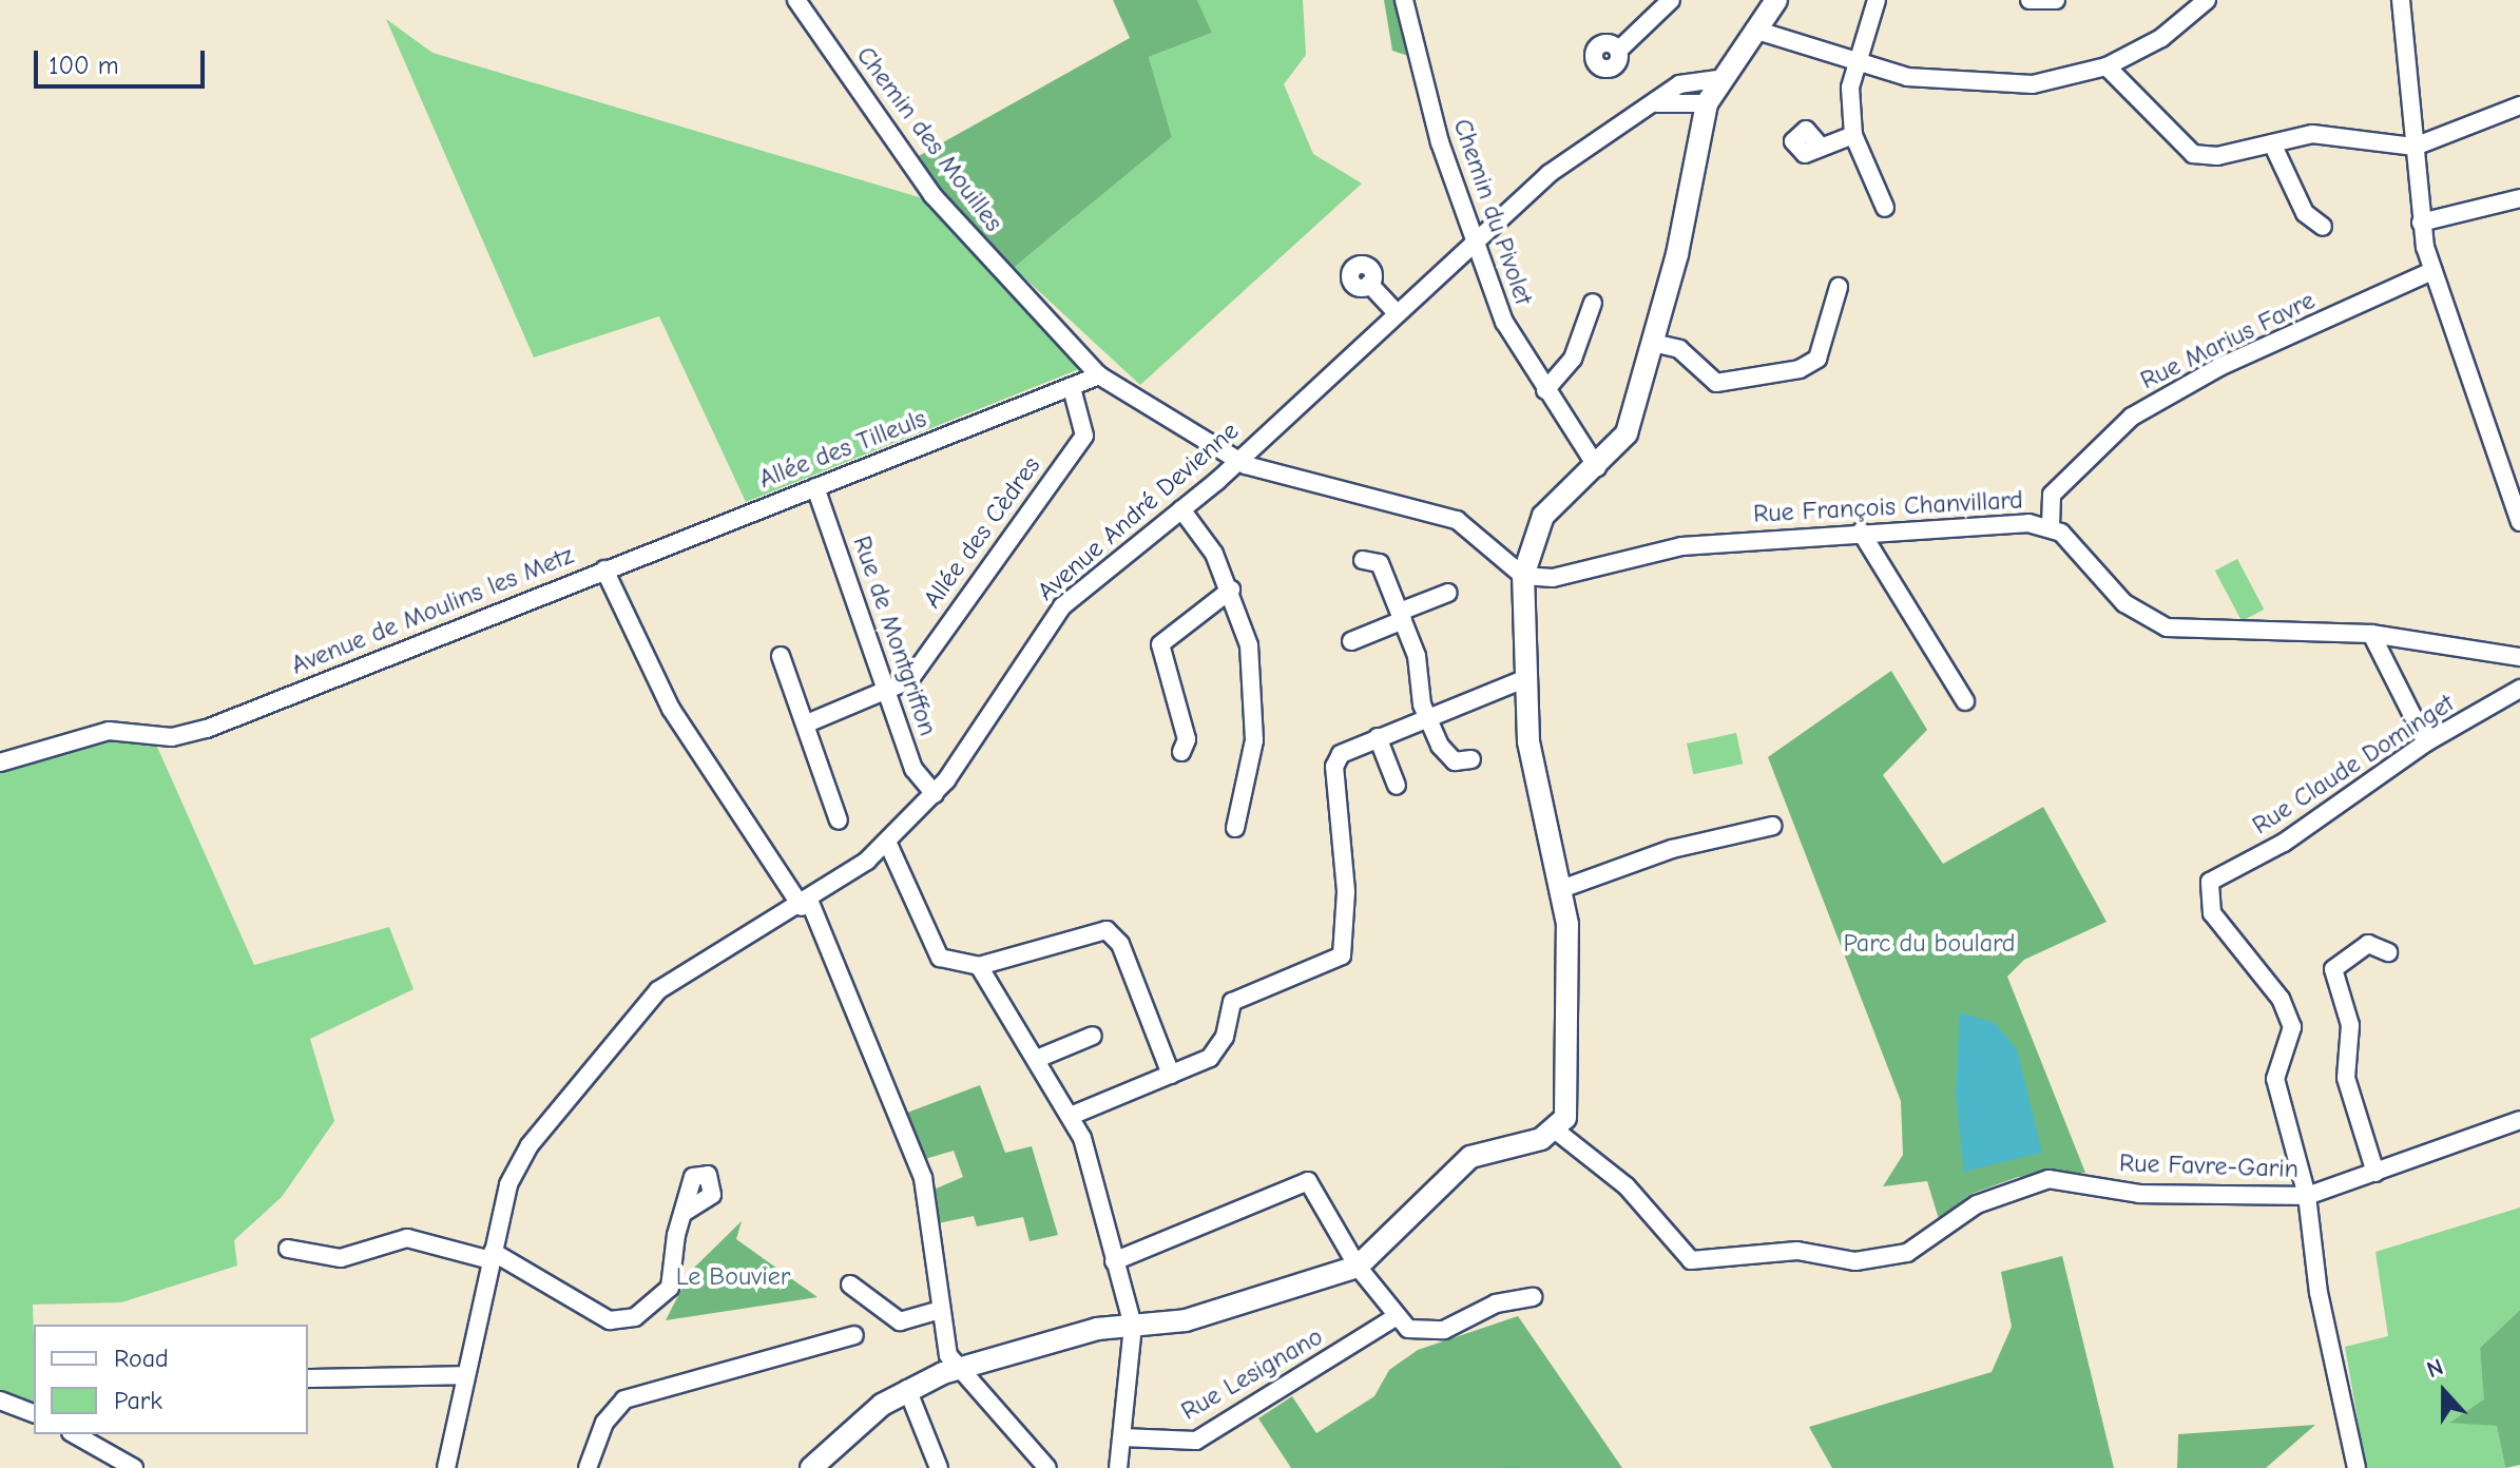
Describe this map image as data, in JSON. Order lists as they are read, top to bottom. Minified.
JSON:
{"streets":{"street":["Chemin des Mouilles","Chemin du Pivolet","Rue Marius Favre","Allée des Tilleuls","Rue François Chanvillard","Avenue André Devienne","Allée des Cèdres","Avenue de Moulins les Metz","Rue de Montgriffon","Rue Claude Dominget","Rue Favre-Garin","Rue Lesignano"]},"crossings":[["Chemin des Mouilles","Allée des Tilleuls"],["Chemin des Mouilles","Rue François Chanvillard"],["Chemin des Mouilles","Avenue André Devienne"],["Chemin du Pivolet","Avenue André Devienne"],["Rue Marius Favre","Rue François Chanvillard"],["Allée des Tilleuls","Allée des Cèdres"],["Allée des Tilleuls","Avenue de Moulins les Metz"],["Allée des Tilleuls","Rue de Montgriffon"],["Avenue André Devienne","Avenue de Moulins les Metz"],["Avenue André Devienne","Rue de Montgriffon"],["Allée des Cèdres","Rue de Montgriffon"],["Rue Claude Dominget","Rue Favre-Garin"]],"parks":["Parc du boulard","Le Bouvier"],"legend":["Road","Park"],"scale_bar":"100 m","north":"top"}
